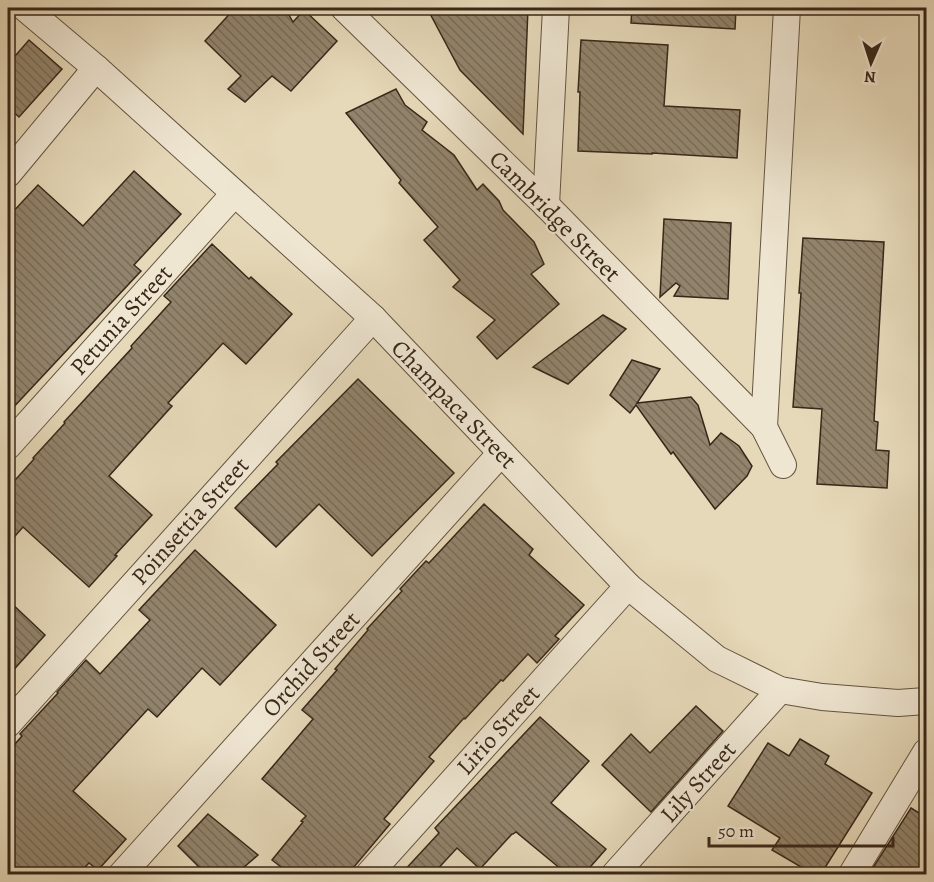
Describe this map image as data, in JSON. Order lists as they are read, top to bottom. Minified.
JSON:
{"streets":{"street":["Cambridge Street","Petunia Street","Champaca Street","Poinsettia Street","Orchid Street","Lirio Street","Lily Street"]},"crossings":[["Petunia Street","Champaca Street"],["Champaca Street","Poinsettia Street"],["Champaca Street","Orchid Street"],["Champaca Street","Lirio Street"],["Champaca Street","Lily Street"]],"scale_bar":"50 m","north":"bottom"}
